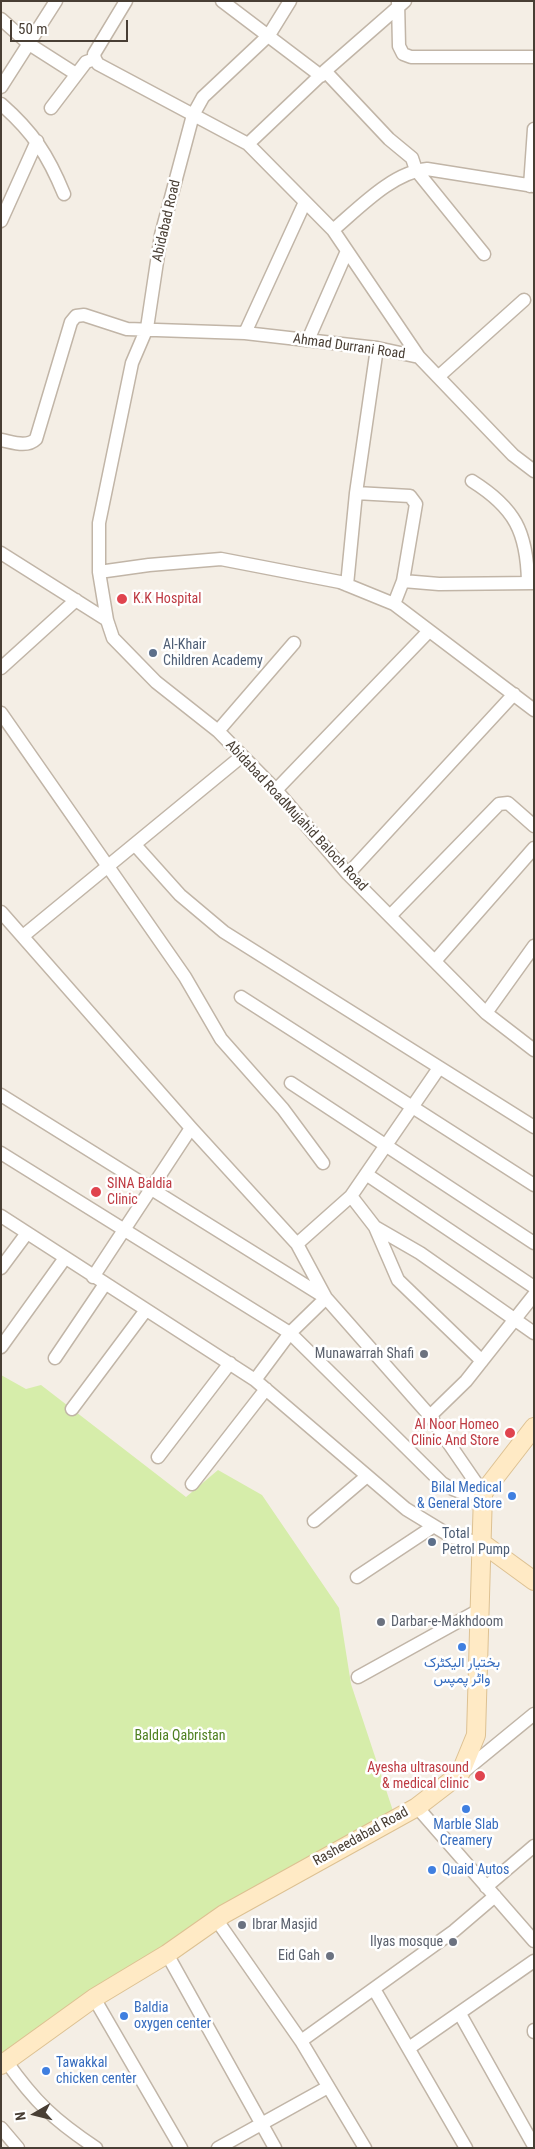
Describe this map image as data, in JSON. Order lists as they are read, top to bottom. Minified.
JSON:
{"streets":{"main road":["Rasheedabad Road"],"street":["Abidabad Road","Ahmad Durrani Road","Abidabad RoadMujahid Baloch Road"]},"crossings":[["Abidabad Road","Ahmad Durrani Road"],["Abidabad Road","Abidabad RoadMujahid Baloch Road"],["Ahmad Durrani Road","Abidabad RoadMujahid Baloch Road"]],"parks":["Baldia Qabristan"],"places":["K.K Hospital","Al-Khair Children Academy","SINA Baldia Clinic","Munawarrah Shafi","Al Noor Homeo Clinic And Store","Bilal Medical & General Store","Total Petrol Pump","Darbar-e-Makhdoom","بختیار الیکٹرک واٹر پمپس","Ayesha ultrasound & medical clinic","Marble Slab Creamery","Quaid Autos","Ibrar Masjid","Ilyas mosque","Eid Gah","Baldia oxygen center","Tawakkal chicken center"],"scale_bar":"50 m","north":"left"}
